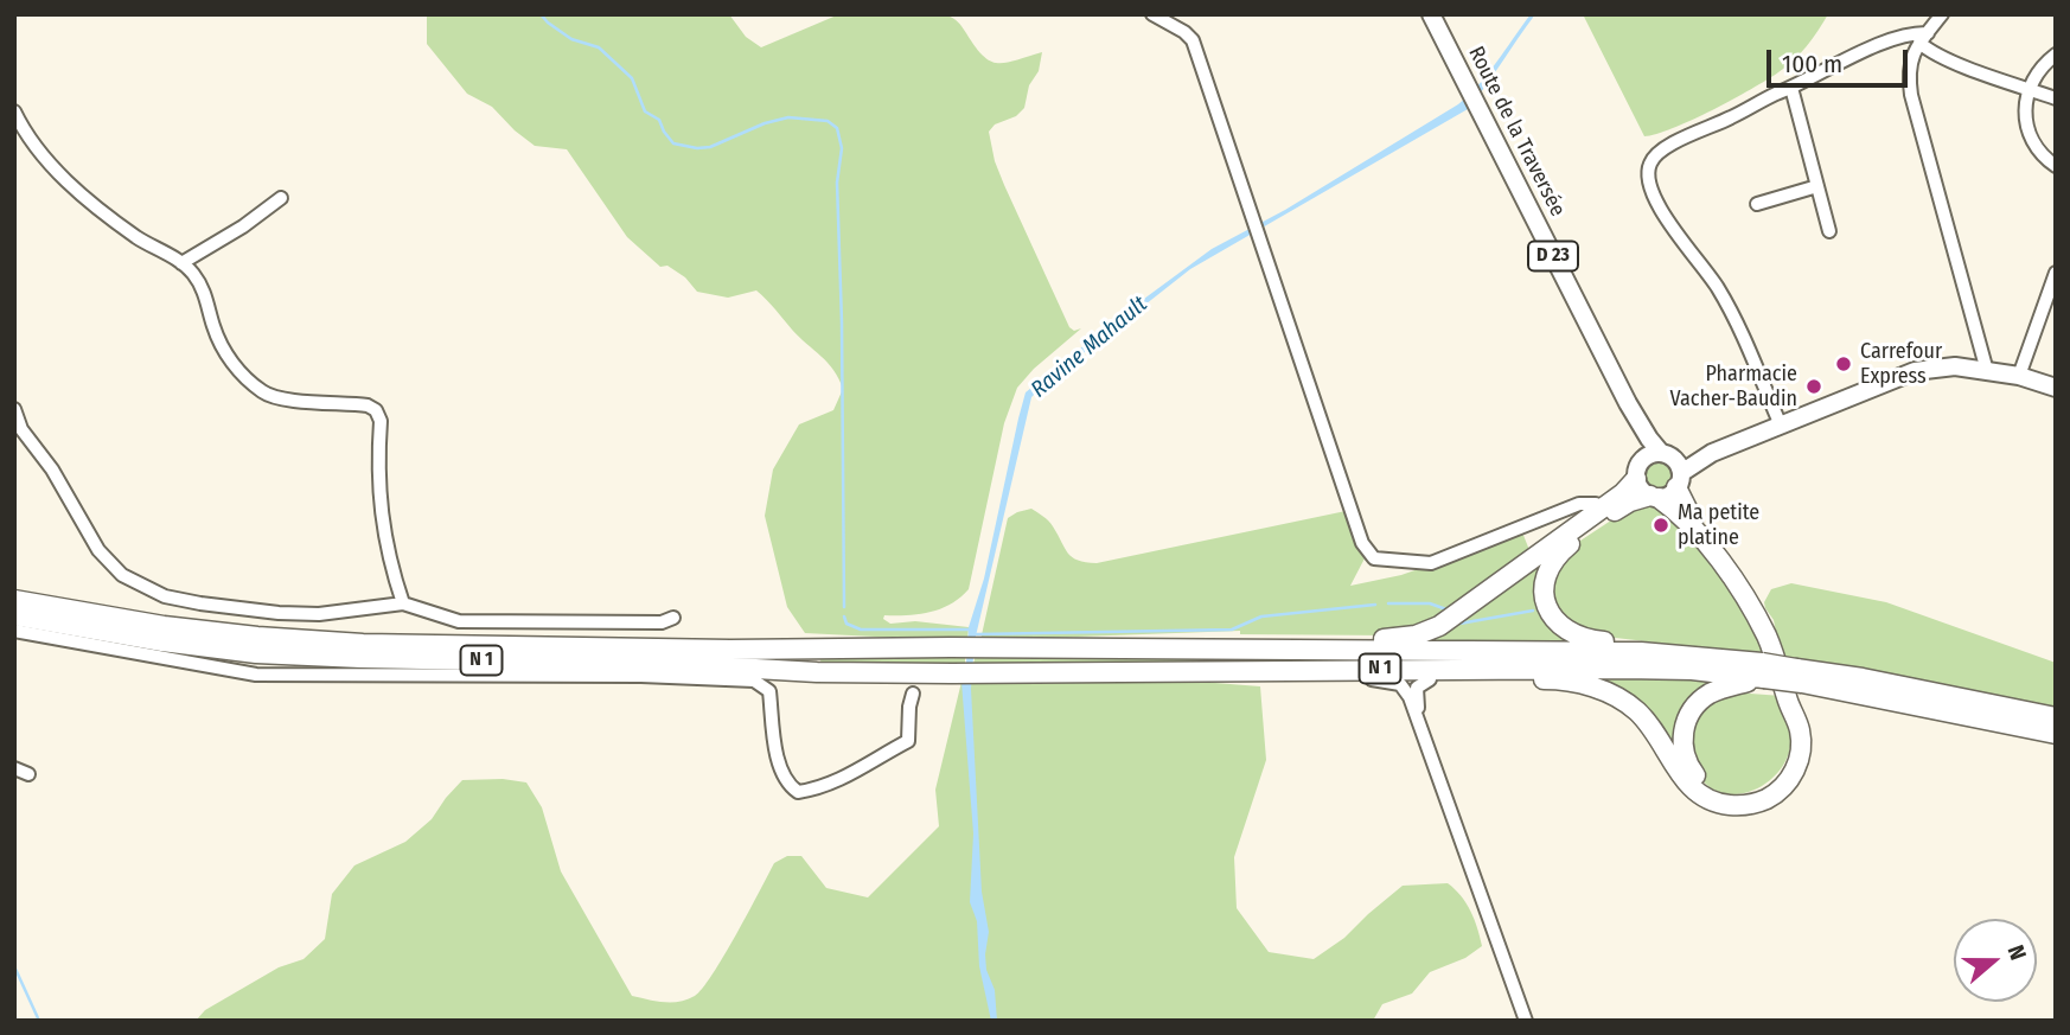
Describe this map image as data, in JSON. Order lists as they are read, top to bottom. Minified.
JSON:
{"streets":{"highway":["N 1"],"main road":["Route de la Traversée","D 23"]},"water":["Ravine Mahault"],"places":["Carrefour Express","Pharmacie Vacher-Baudin","Ma petite platine"],"scale_bar":"100 m","north":"right"}
